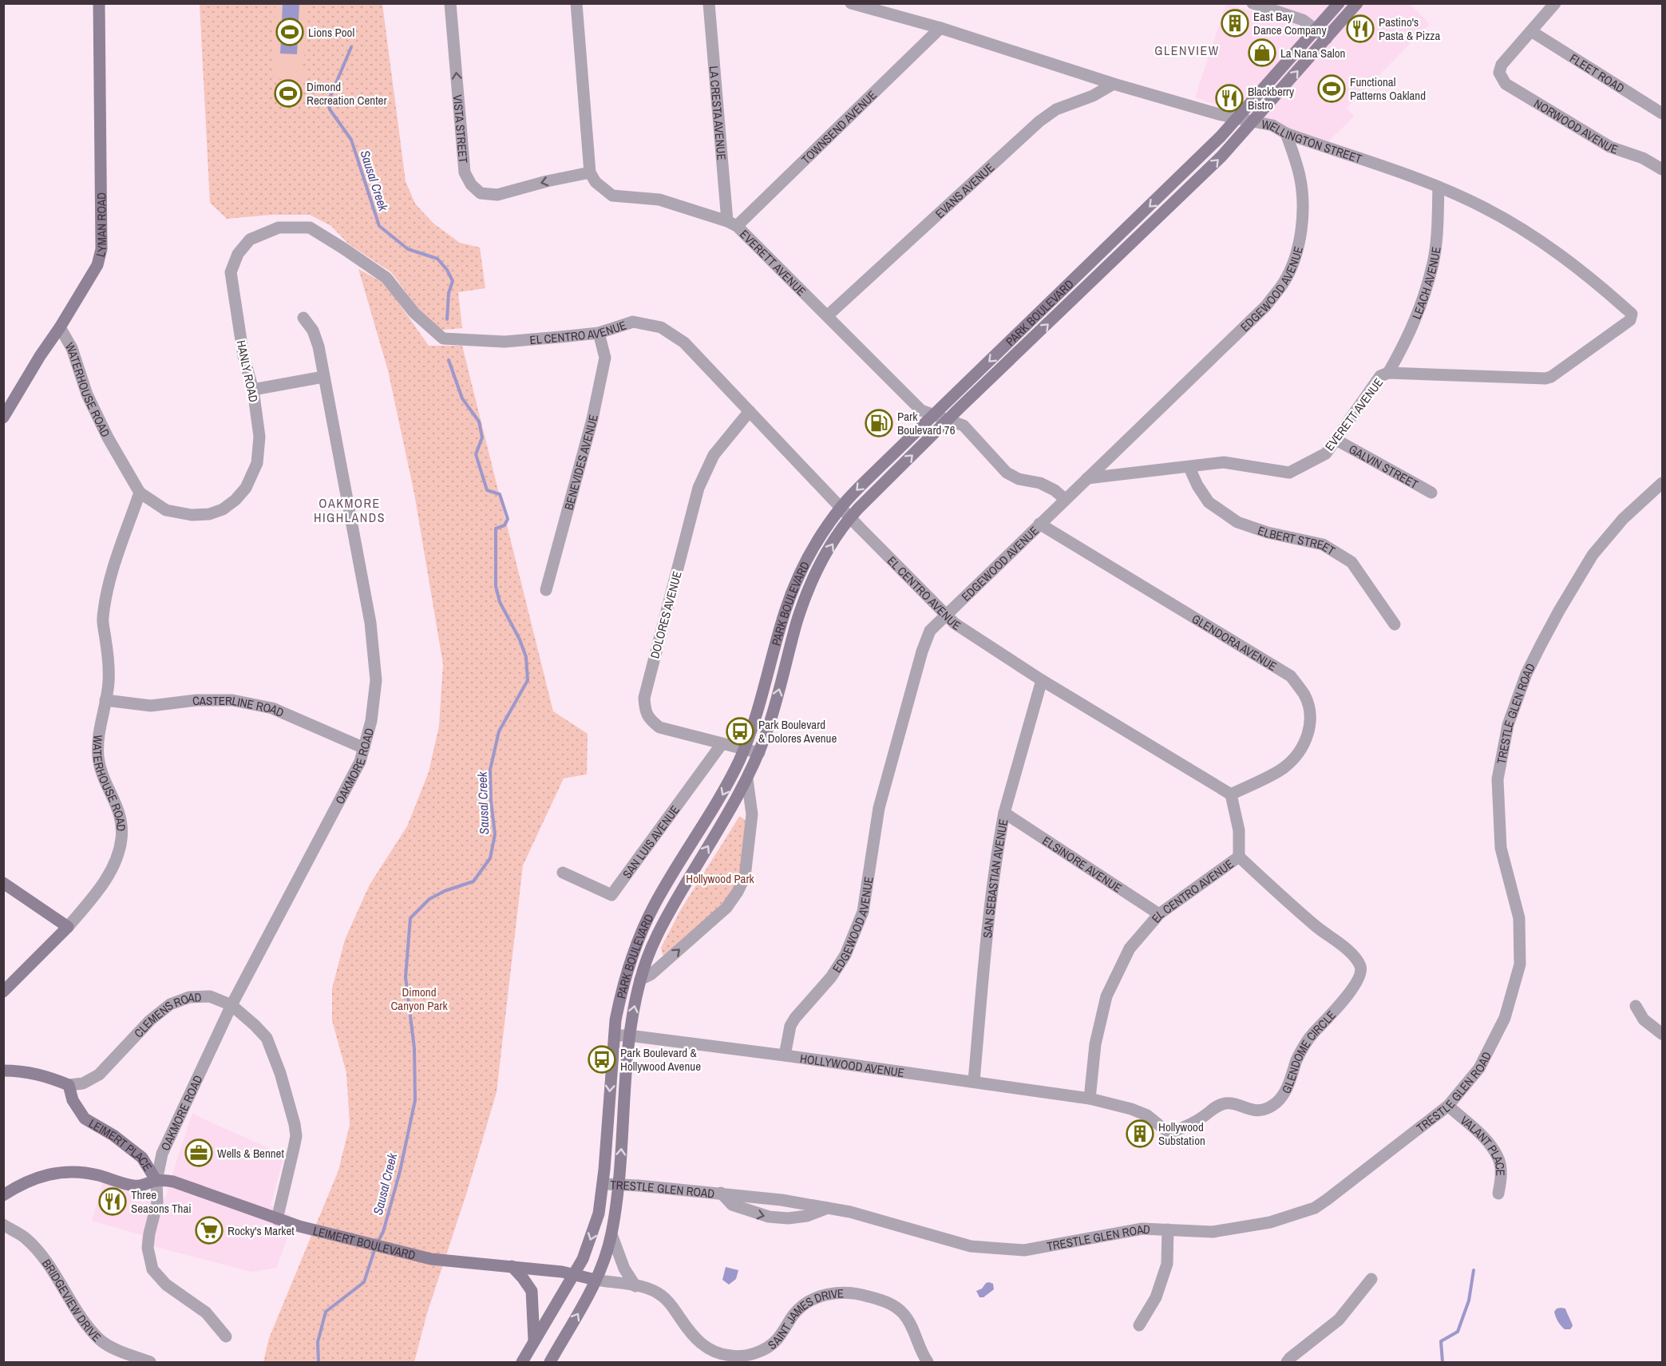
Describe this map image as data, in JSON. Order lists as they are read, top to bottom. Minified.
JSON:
{"streets":{"main road":["LYMAN ROAD","PARK BOULEVARD","WATERHOUSE ROAD","LEIMERT PLACE","LEIMERT BOULEVARD"],"street":["FLEET ROAD","LA CRESTA AVENUE","NORWOOD AVENUE","TOWNSEND AVENUE","VISTA STREET","WELLINGTON STREET","EVANS AVENUE","EVERETT AVENUE","LEACH AVENUE","EDGEWOOD AVENUE","EL CENTRO AVENUE","HANLY ROAD","BENEVIDES AVENUE","GALVIN STREET","ELBERT STREET","DOLORES AVENUE","GLENDORA AVENUE","CASTERLINE ROAD","TRESTLE GLEN ROAD","OAKMORE ROAD","SAN LUIS AVENUE","ELSINORE AVENUE","SAN SEBASTIAN AVENUE","CLEMENS ROAD","GLENDOME CIRCLE","HOLLYWOOD AVENUE","VALANT PLACE","BRIDGEVIEW DRIVE","SAINT JAMES DRIVE"]},"crossings":[["FLEET ROAD","NORWOOD AVENUE"],["LA CRESTA AVENUE","TOWNSEND AVENUE"],["LA CRESTA AVENUE","EVERETT AVENUE"],["TOWNSEND AVENUE","WELLINGTON STREET"],["TOWNSEND AVENUE","EVERETT AVENUE"],["VISTA STREET","EVERETT AVENUE"],["WELLINGTON STREET","EVANS AVENUE"],["WELLINGTON STREET","EVERETT AVENUE"],["WELLINGTON STREET","LEACH AVENUE"],["WELLINGTON STREET","EDGEWOOD AVENUE"],["WELLINGTON STREET","PARK BOULEVARD"],["EVANS AVENUE","EVERETT AVENUE"],["LYMAN ROAD","WATERHOUSE ROAD"],["EVERETT AVENUE","LEACH AVENUE"],["EVERETT AVENUE","EDGEWOOD AVENUE"],["EVERETT AVENUE","PARK BOULEVARD"],["EVERETT AVENUE","GALVIN STREET"],["EVERETT AVENUE","ELBERT STREET"],["EDGEWOOD AVENUE","EL CENTRO AVENUE"],["EDGEWOOD AVENUE","GLENDORA AVENUE"],["EDGEWOOD AVENUE","HOLLYWOOD AVENUE"],["PARK BOULEVARD","EL CENTRO AVENUE"],["PARK BOULEVARD","DOLORES AVENUE"],["PARK BOULEVARD","TRESTLE GLEN ROAD"],["PARK BOULEVARD","HOLLYWOOD AVENUE"],["PARK BOULEVARD","LEIMERT BOULEVARD"],["PARK BOULEVARD","SAINT JAMES DRIVE"],["EL CENTRO AVENUE","HANLY ROAD"],["EL CENTRO AVENUE","BENEVIDES AVENUE"],["EL CENTRO AVENUE","DOLORES AVENUE"],["EL CENTRO AVENUE","GLENDORA AVENUE"],["EL CENTRO AVENUE","ELSINORE AVENUE"],["EL CENTRO AVENUE","SAN SEBASTIAN AVENUE"],["EL CENTRO AVENUE","GLENDOME CIRCLE"],["EL CENTRO AVENUE","HOLLYWOOD AVENUE"],["HANLY ROAD","WATERHOUSE ROAD"],["WATERHOUSE ROAD","CASTERLINE ROAD"],["DOLORES AVENUE","SAN LUIS AVENUE"],["CASTERLINE ROAD","OAKMORE ROAD"],["TRESTLE GLEN ROAD","VALANT PLACE"],["OAKMORE ROAD","CLEMENS ROAD"],["OAKMORE ROAD","LEIMERT PLACE"],["OAKMORE ROAD","LEIMERT BOULEVARD"],["ELSINORE AVENUE","SAN SEBASTIAN AVENUE"],["SAN SEBASTIAN AVENUE","HOLLYWOOD AVENUE"],["CLEMENS ROAD","LEIMERT PLACE"],["CLEMENS ROAD","LEIMERT BOULEVARD"],["GLENDOME CIRCLE","HOLLYWOOD AVENUE"],["LEIMERT PLACE","LEIMERT BOULEVARD"],["LEIMERT BOULEVARD","SAINT JAMES DRIVE"]],"districts":["GLENVIEW","OAKMORE HIGHLANDS"],"water":["Sausal Creek"],"parks":["Hollywood Park","Dimond Canyon Park"],"places":{"building":["East Bay Dance Company","Hollywood Substation"],"restaurant":["Pastino's Pasta & Pizza","Blackberry Bistro","Three Seasons Thai"],"sports":["Lions Pool","Functional Patterns Oakland","Dimond Recreation Center"],"shop":["La Nana Salon"],"fuel station":["Park Boulevard 76"],"bus stop":["Park Boulevard & Dolores Avenue","Park Boulevard & Hollywood Avenue"],"office":["Wells & Bennet"],"supermarket":["Rocky's Market"]}}
